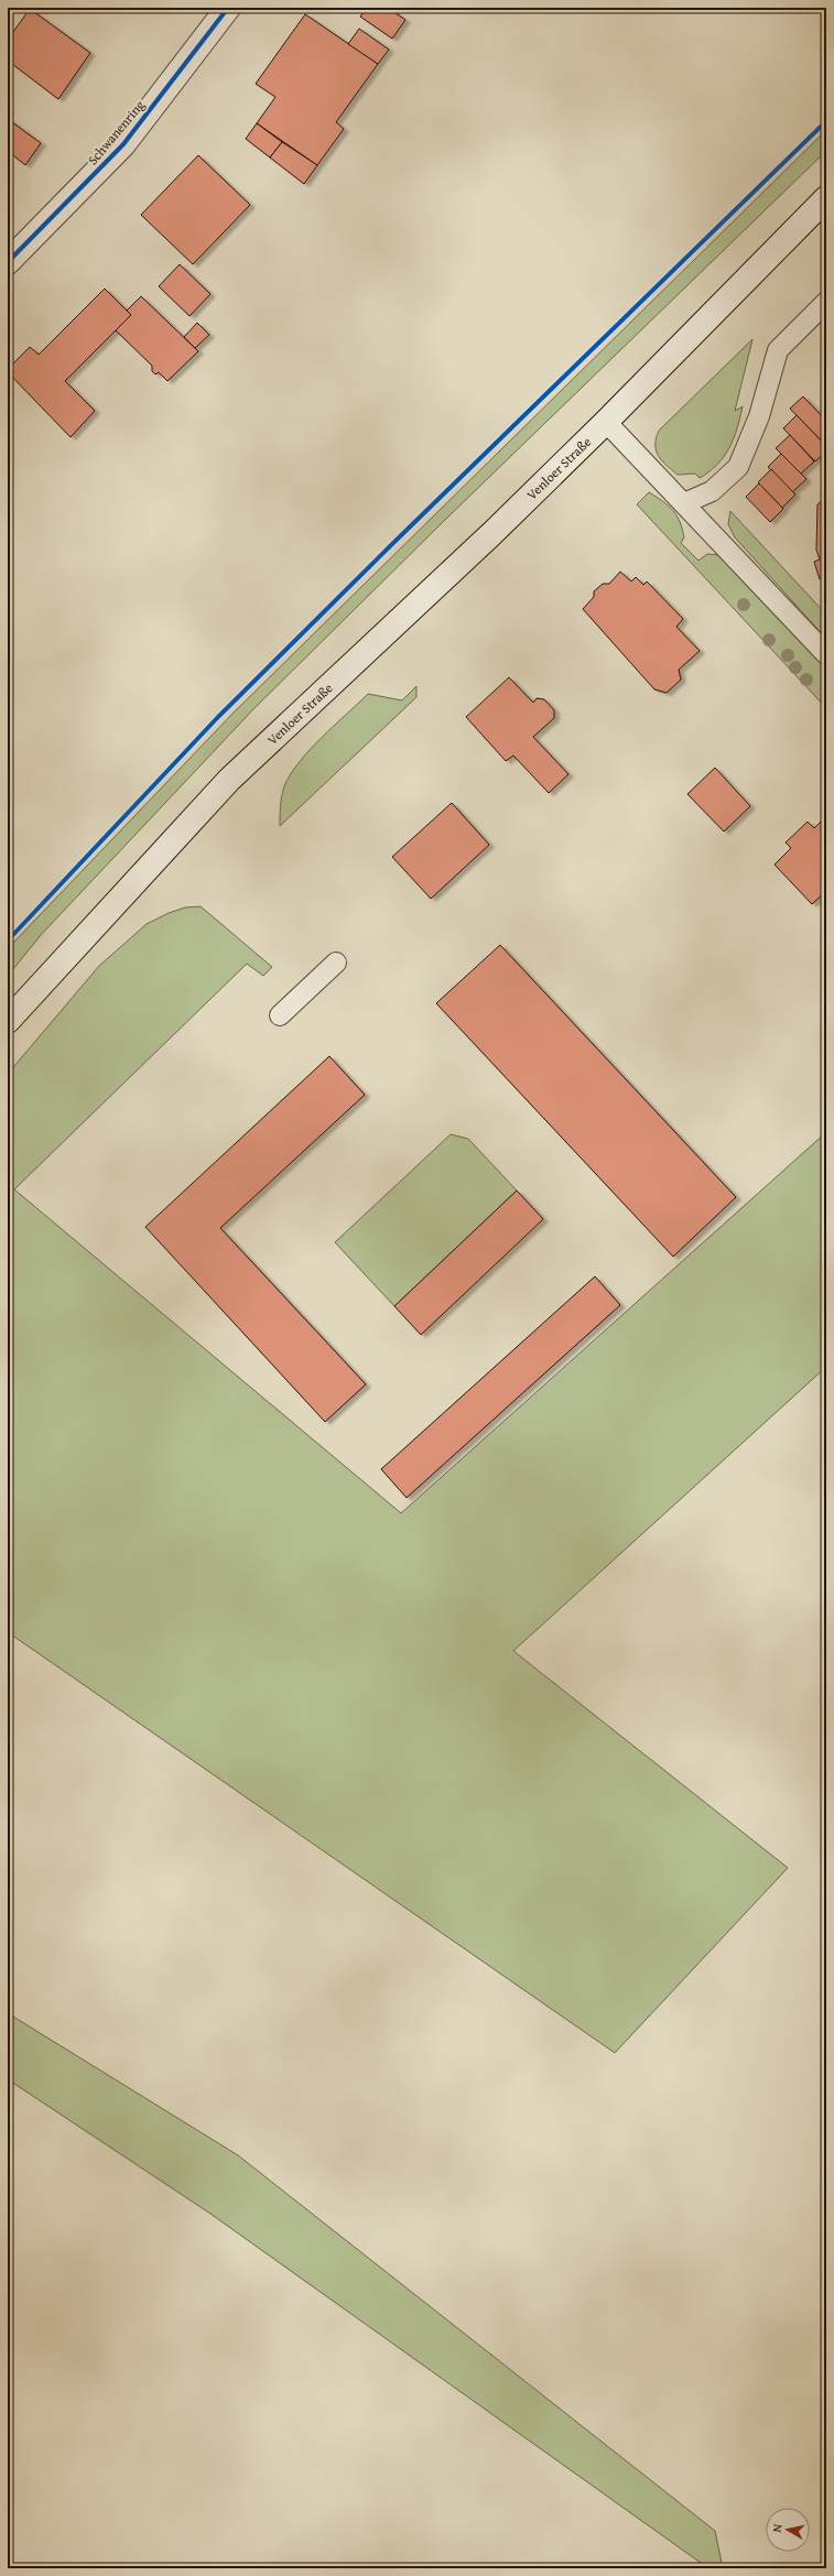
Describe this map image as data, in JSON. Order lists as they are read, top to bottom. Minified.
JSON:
{"streets":{"main road":["Schwanenring","Venloer Straße"]},"north":"left"}
